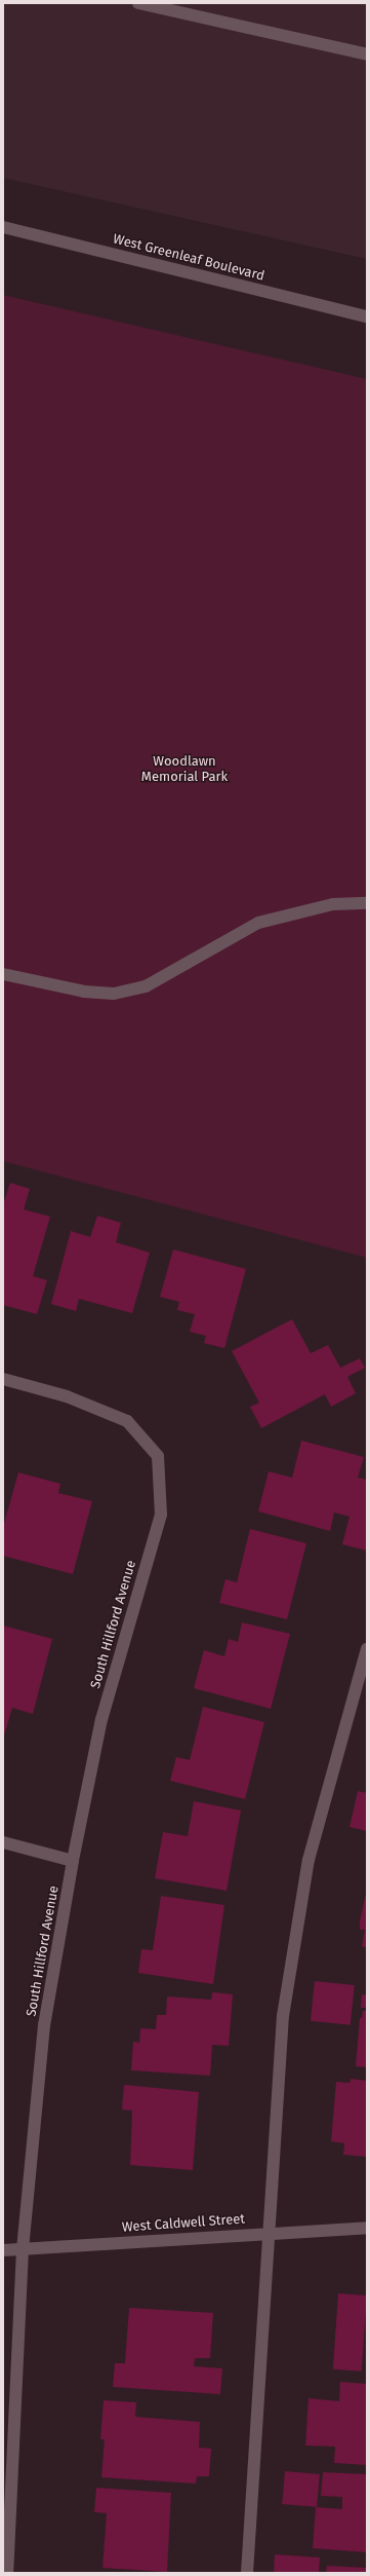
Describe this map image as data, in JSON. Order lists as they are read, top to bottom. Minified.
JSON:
{"streets":{"street":["West Greenleaf Boulevard","South Hillford Avenue","West Caldwell Street"]},"crossings":[["South Hillford Avenue","West Caldwell Street"]],"parks":["Woodlawn Memorial Park"]}
